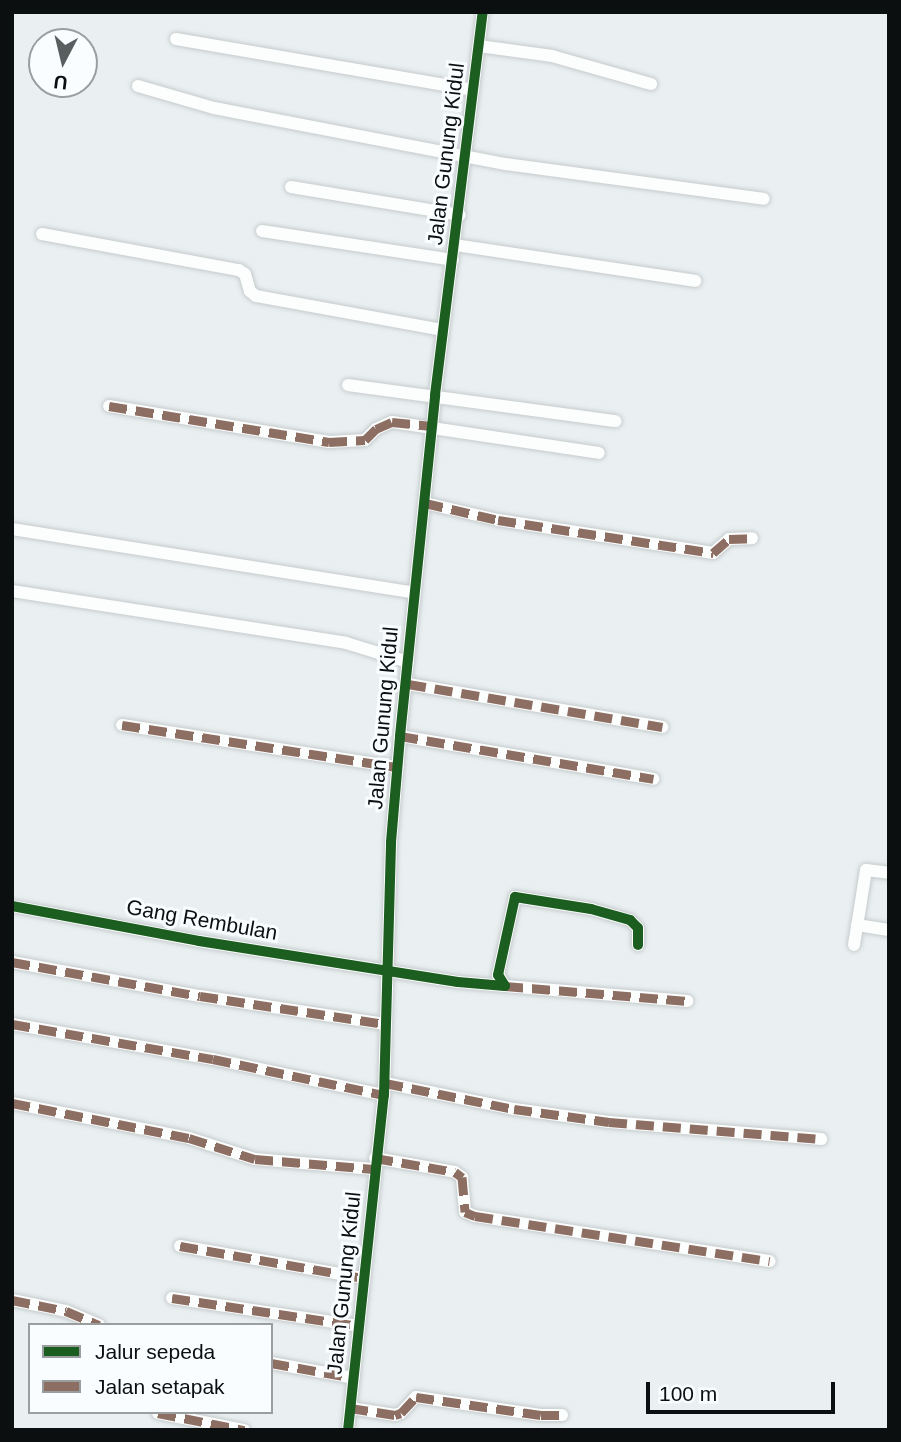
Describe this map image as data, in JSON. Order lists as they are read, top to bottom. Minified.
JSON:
{"streets":{"street":["Jalan Gunung Kidul","Gang Rembulan"]},"crossings":[["Jalan Gunung Kidul","Gang Rembulan"]],"legend":["Jalur sepeda","Jalan setapak"],"scale_bar":"100 m","north":"bottom"}
